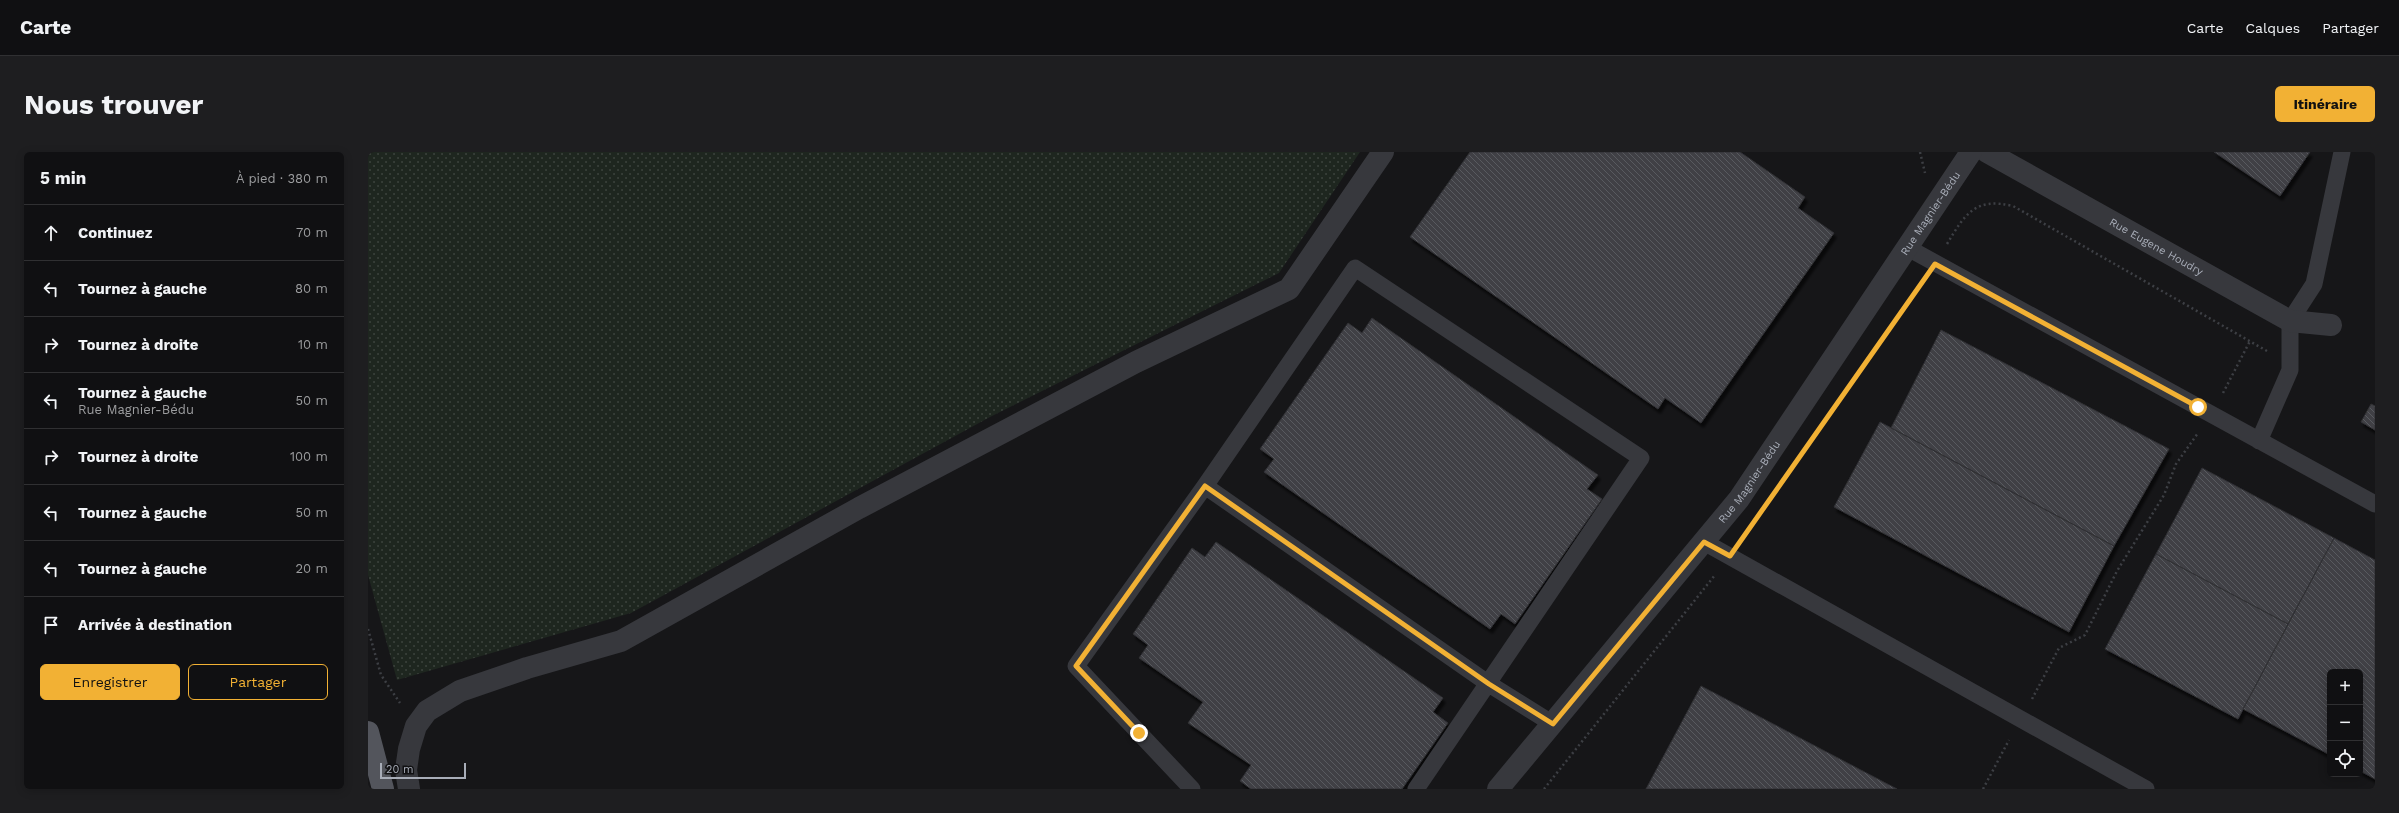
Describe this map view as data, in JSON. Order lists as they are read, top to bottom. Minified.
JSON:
{"streets":{"street":["Rue Magnier-Bédu","Rue Eugene Houdry"]},"scale_bar":"20 m","page":{"header":"Carte","nav":["Carte","Calques","Partager"],"buttons":["Itinéraire",["Enregistrer","Partager"]],"title":"Nous trouver","heading":["5 min","À pied · 380 m"],"list":[["Continuez","70 m"],["Tournez à gauche","80 m"],["Tournez à droite","10 m"],["Tournez à gauche","Rue Magnier-Bédu","50 m"],["Tournez à droite","100 m"],["Tournez à gauche","50 m"],["Tournez à gauche","20 m"],"Arrivée à destination"],"map_buttons":["+","−"],"scale":"20 m"}}
